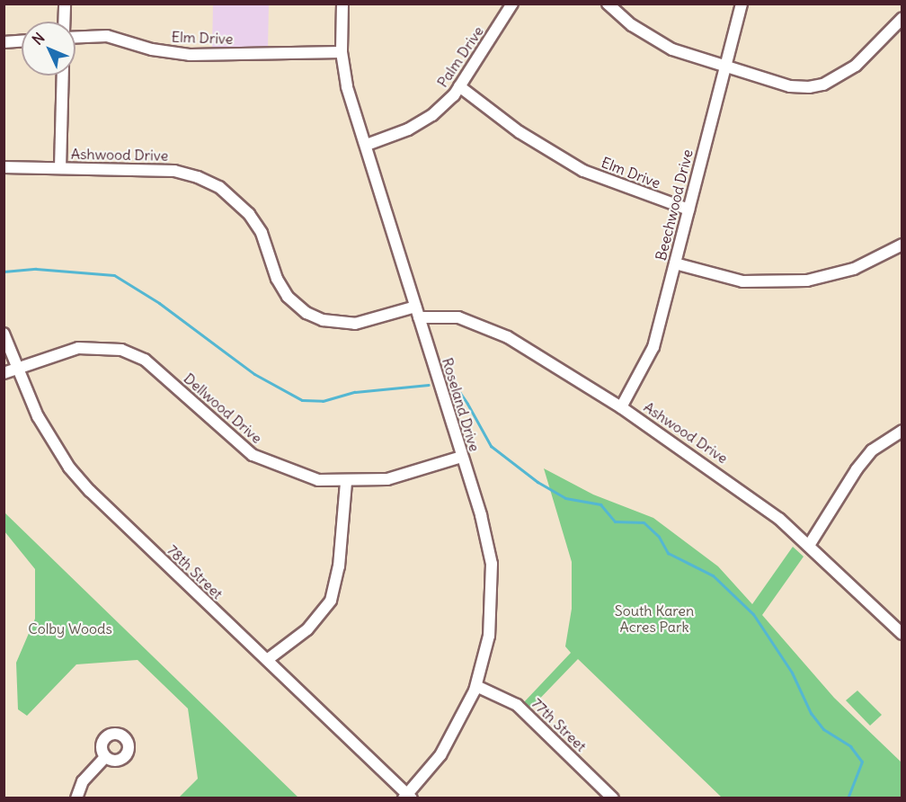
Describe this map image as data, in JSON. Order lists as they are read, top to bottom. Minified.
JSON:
{"streets":{"street":["Elm Drive","Palm Drive","Ashwood Drive","Beechwood Drive","Roseland Drive","Dellwood Drive","78th Street","77th Street"]},"crossings":[["Elm Drive","Palm Drive"],["Elm Drive","Beechwood Drive"],["Elm Drive","Roseland Drive"],["Palm Drive","Roseland Drive"],["Ashwood Drive","Beechwood Drive"],["Ashwood Drive","Roseland Drive"],["Roseland Drive","Dellwood Drive"],["Roseland Drive","78th Street"],["Roseland Drive","77th Street"],["Dellwood Drive","78th Street"]],"parks":["South Karen Acres Park","Colby Woods"],"north":"top left"}
